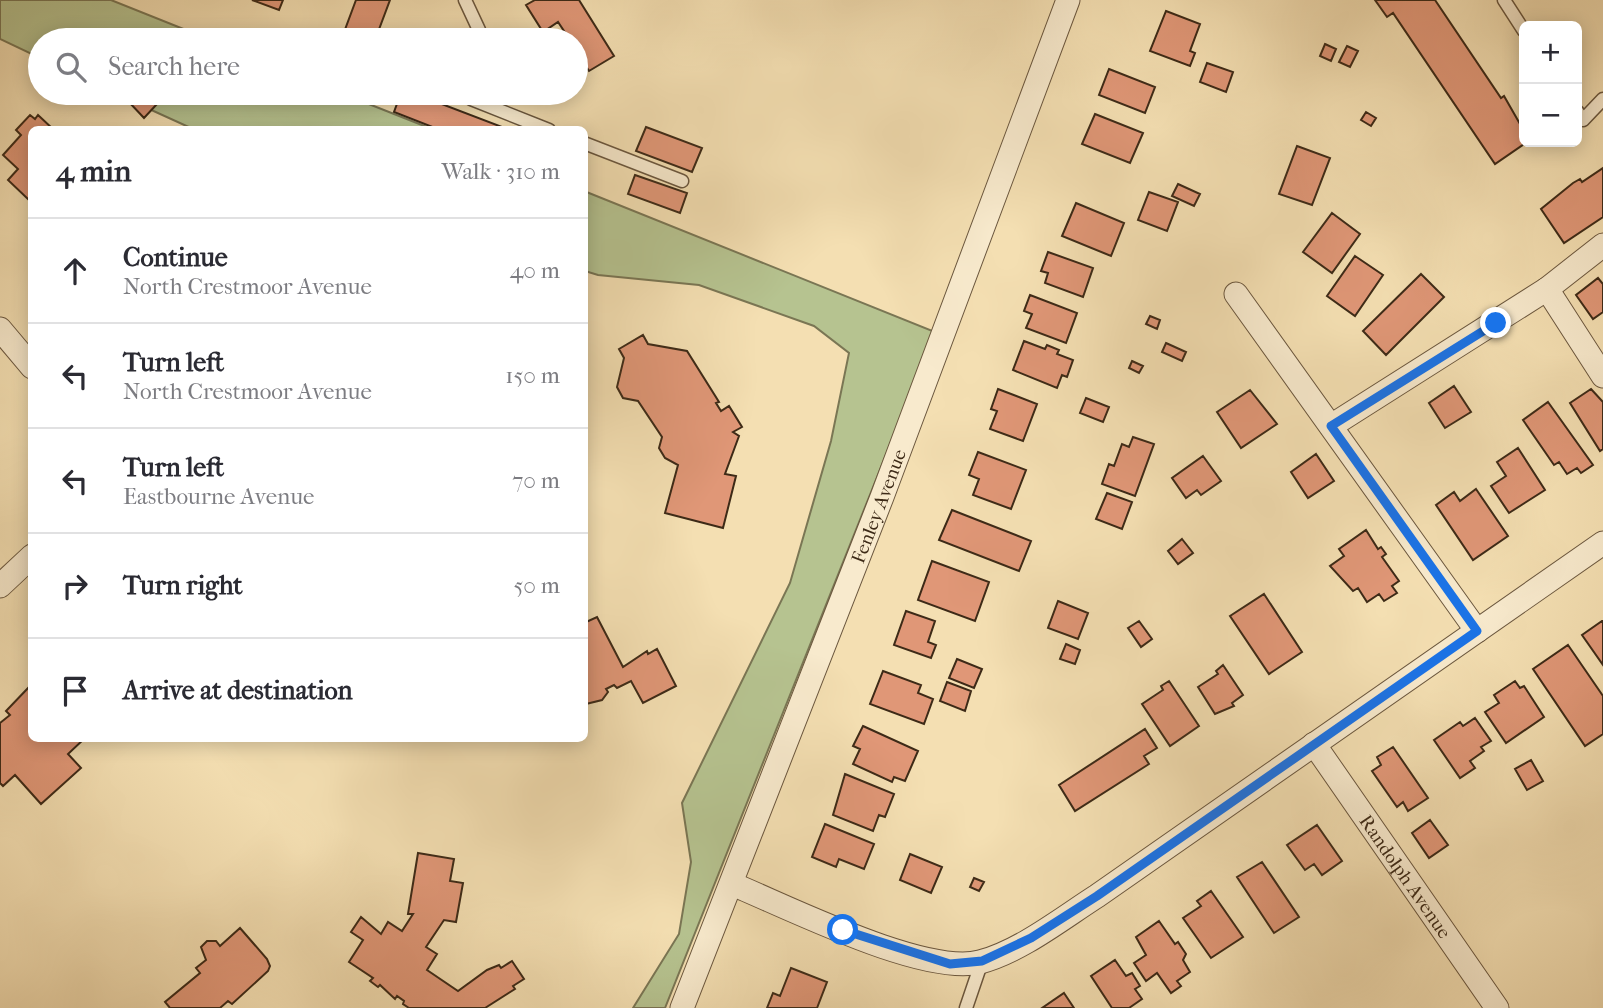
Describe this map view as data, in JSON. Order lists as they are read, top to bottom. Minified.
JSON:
{"streets":{"street":["Fenley Avenue","Randolph Avenue"]},"page":{"map_buttons":["+","−"],"search":"Search here","heading":["4 min","Walk · 310 m"],"list":[["Continue","North Crestmoor Avenue","40 m"],["Turn left","North Crestmoor Avenue","150 m"],["Turn left","Eastbourne Avenue","70 m"],["Turn right","50 m"],"Arrive at destination"]}}
